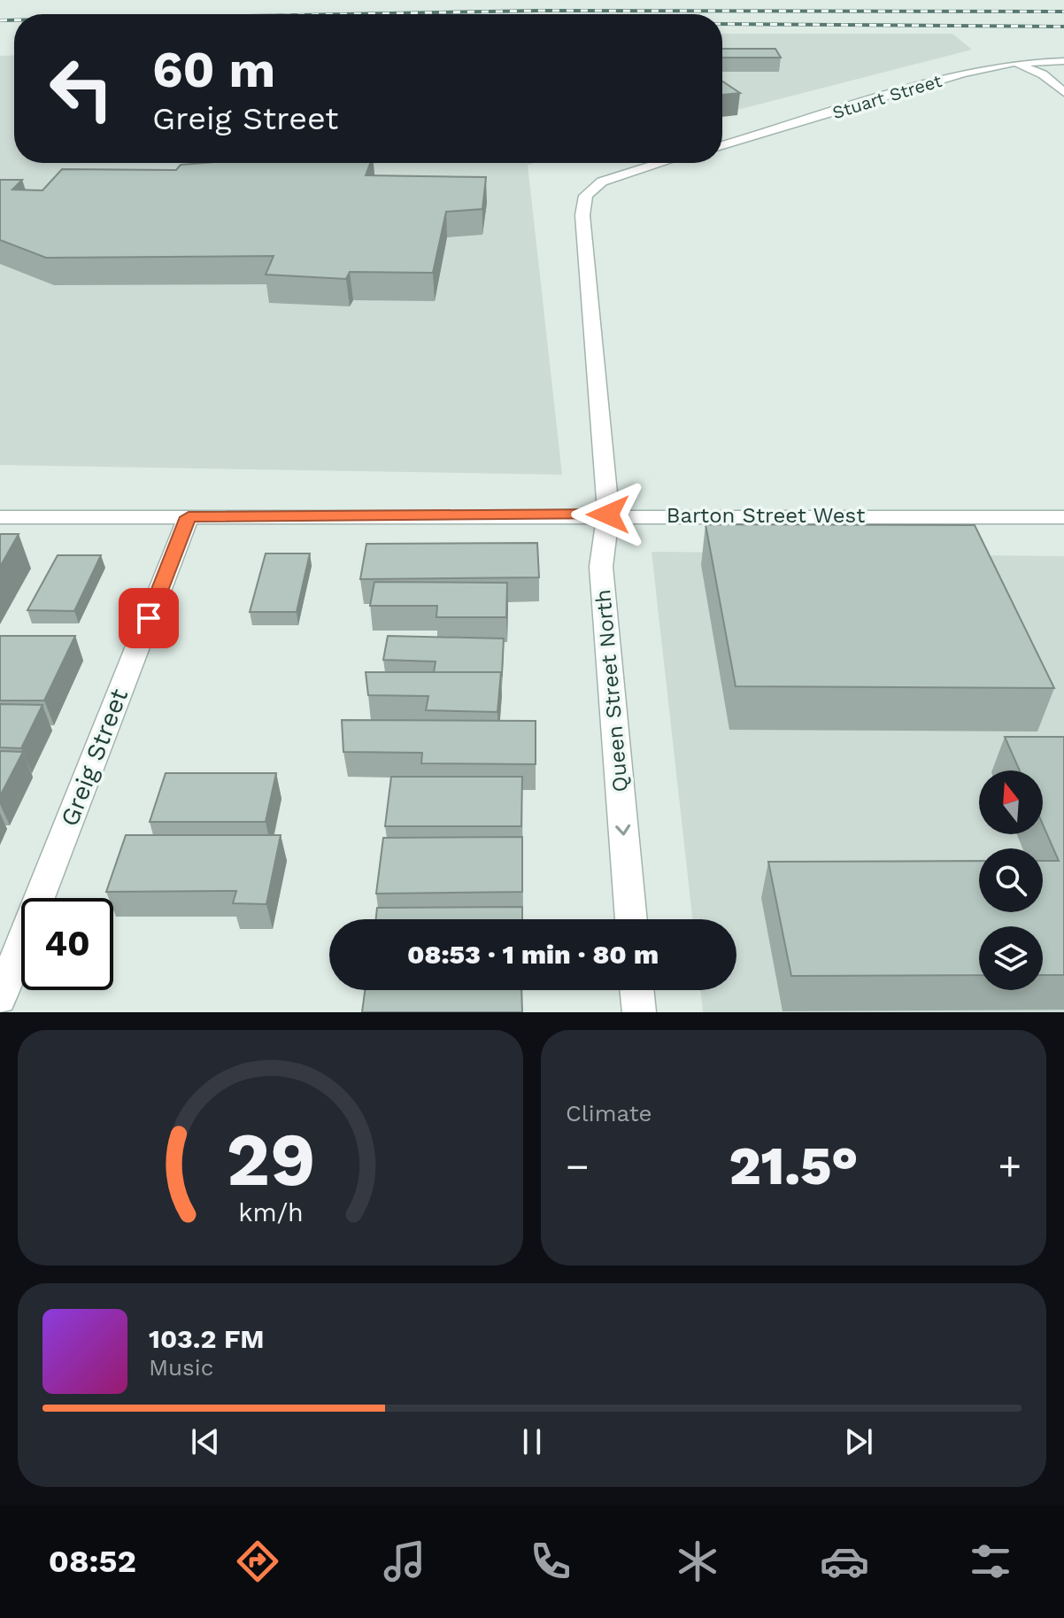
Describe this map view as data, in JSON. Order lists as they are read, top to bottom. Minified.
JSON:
{"streets":{"street":["Stuart Street","Barton Street West","Queen Street North","Greig Street"]},"crossings":[["Barton Street West","Queen Street North"],["Barton Street West","Greig Street"]],"one_way":["Queen Street North"],"north":"top","page":{"turn":["60 m","Greig Street"],"limit":"40","trip":"08:53 · 1 min · 80 m","tile":"Climate","heat":["−","21.5°","+"],"song":["103.2 FM","Music"],"tabs":"08:52","gauge":["29","km/h"]}}
